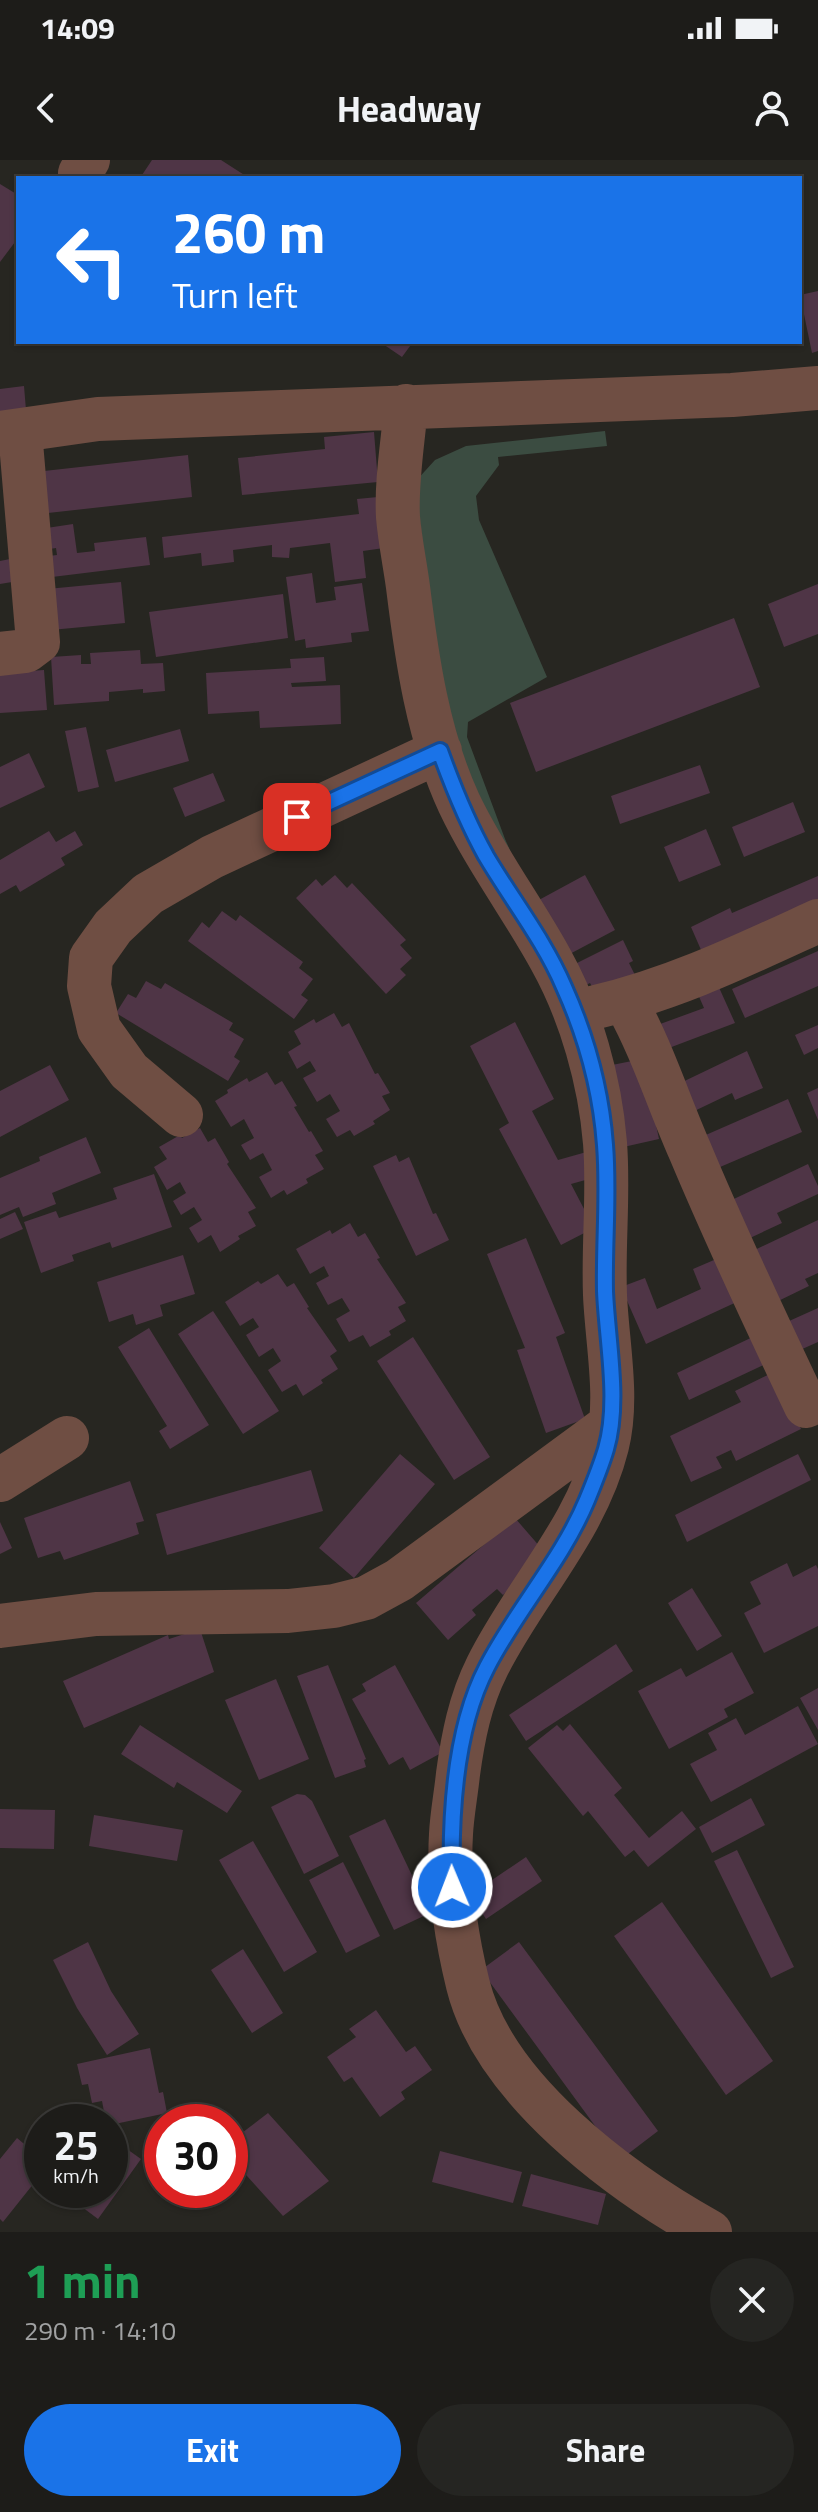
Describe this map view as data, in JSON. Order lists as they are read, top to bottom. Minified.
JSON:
{"page":{"status":"14:09","header":"Headway","turn":["260 m","Turn left"],"speed":"25 km/h","limit":"30","heading":["1 min","290 m · 14:10"],"buttons":["Exit","Share"]}}
